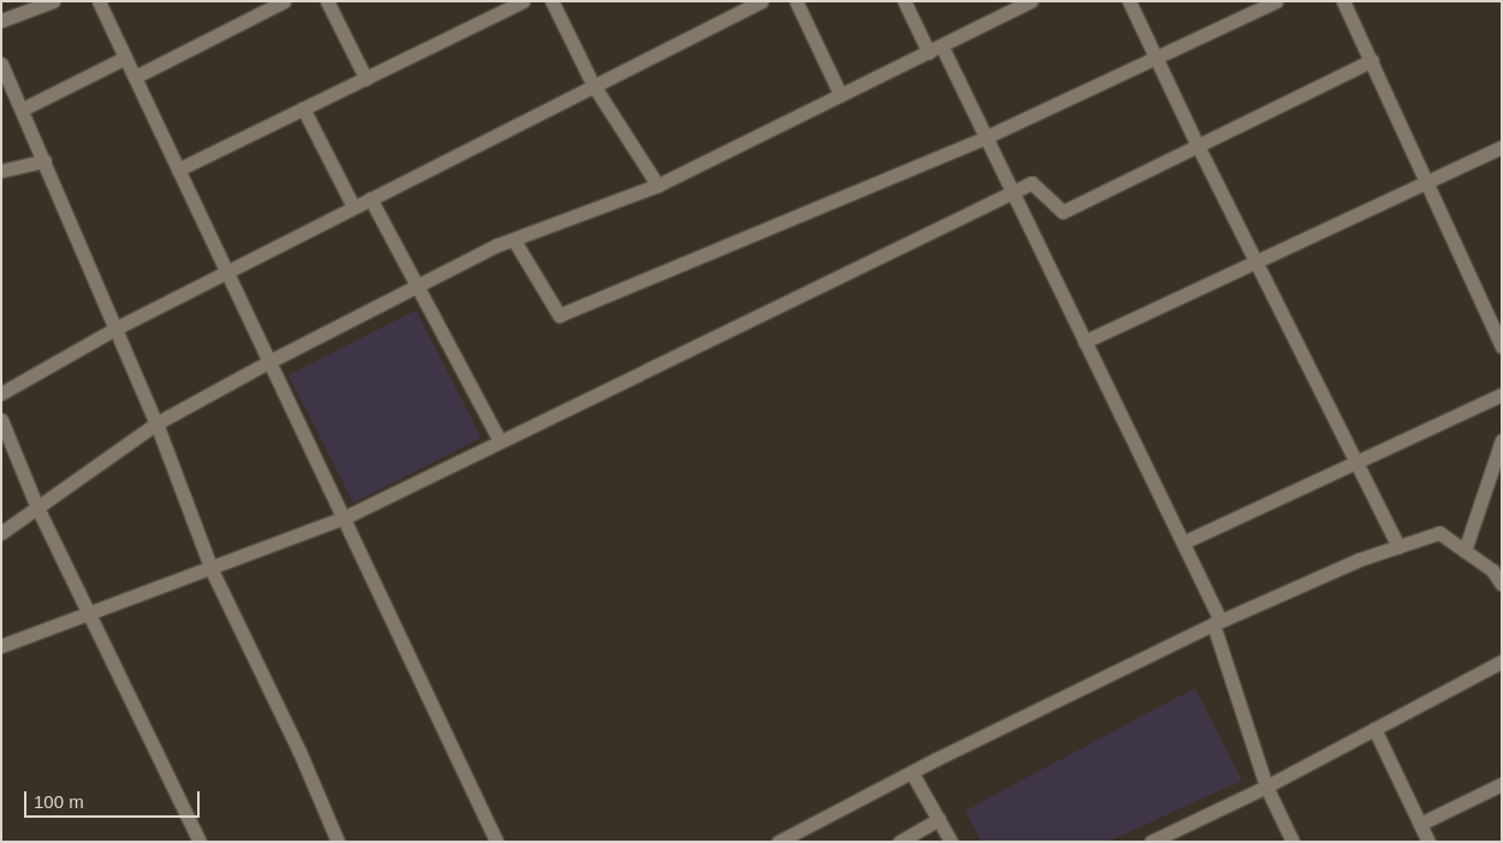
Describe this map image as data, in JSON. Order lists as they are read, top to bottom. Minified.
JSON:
{"scale_bar":"100 m"}
